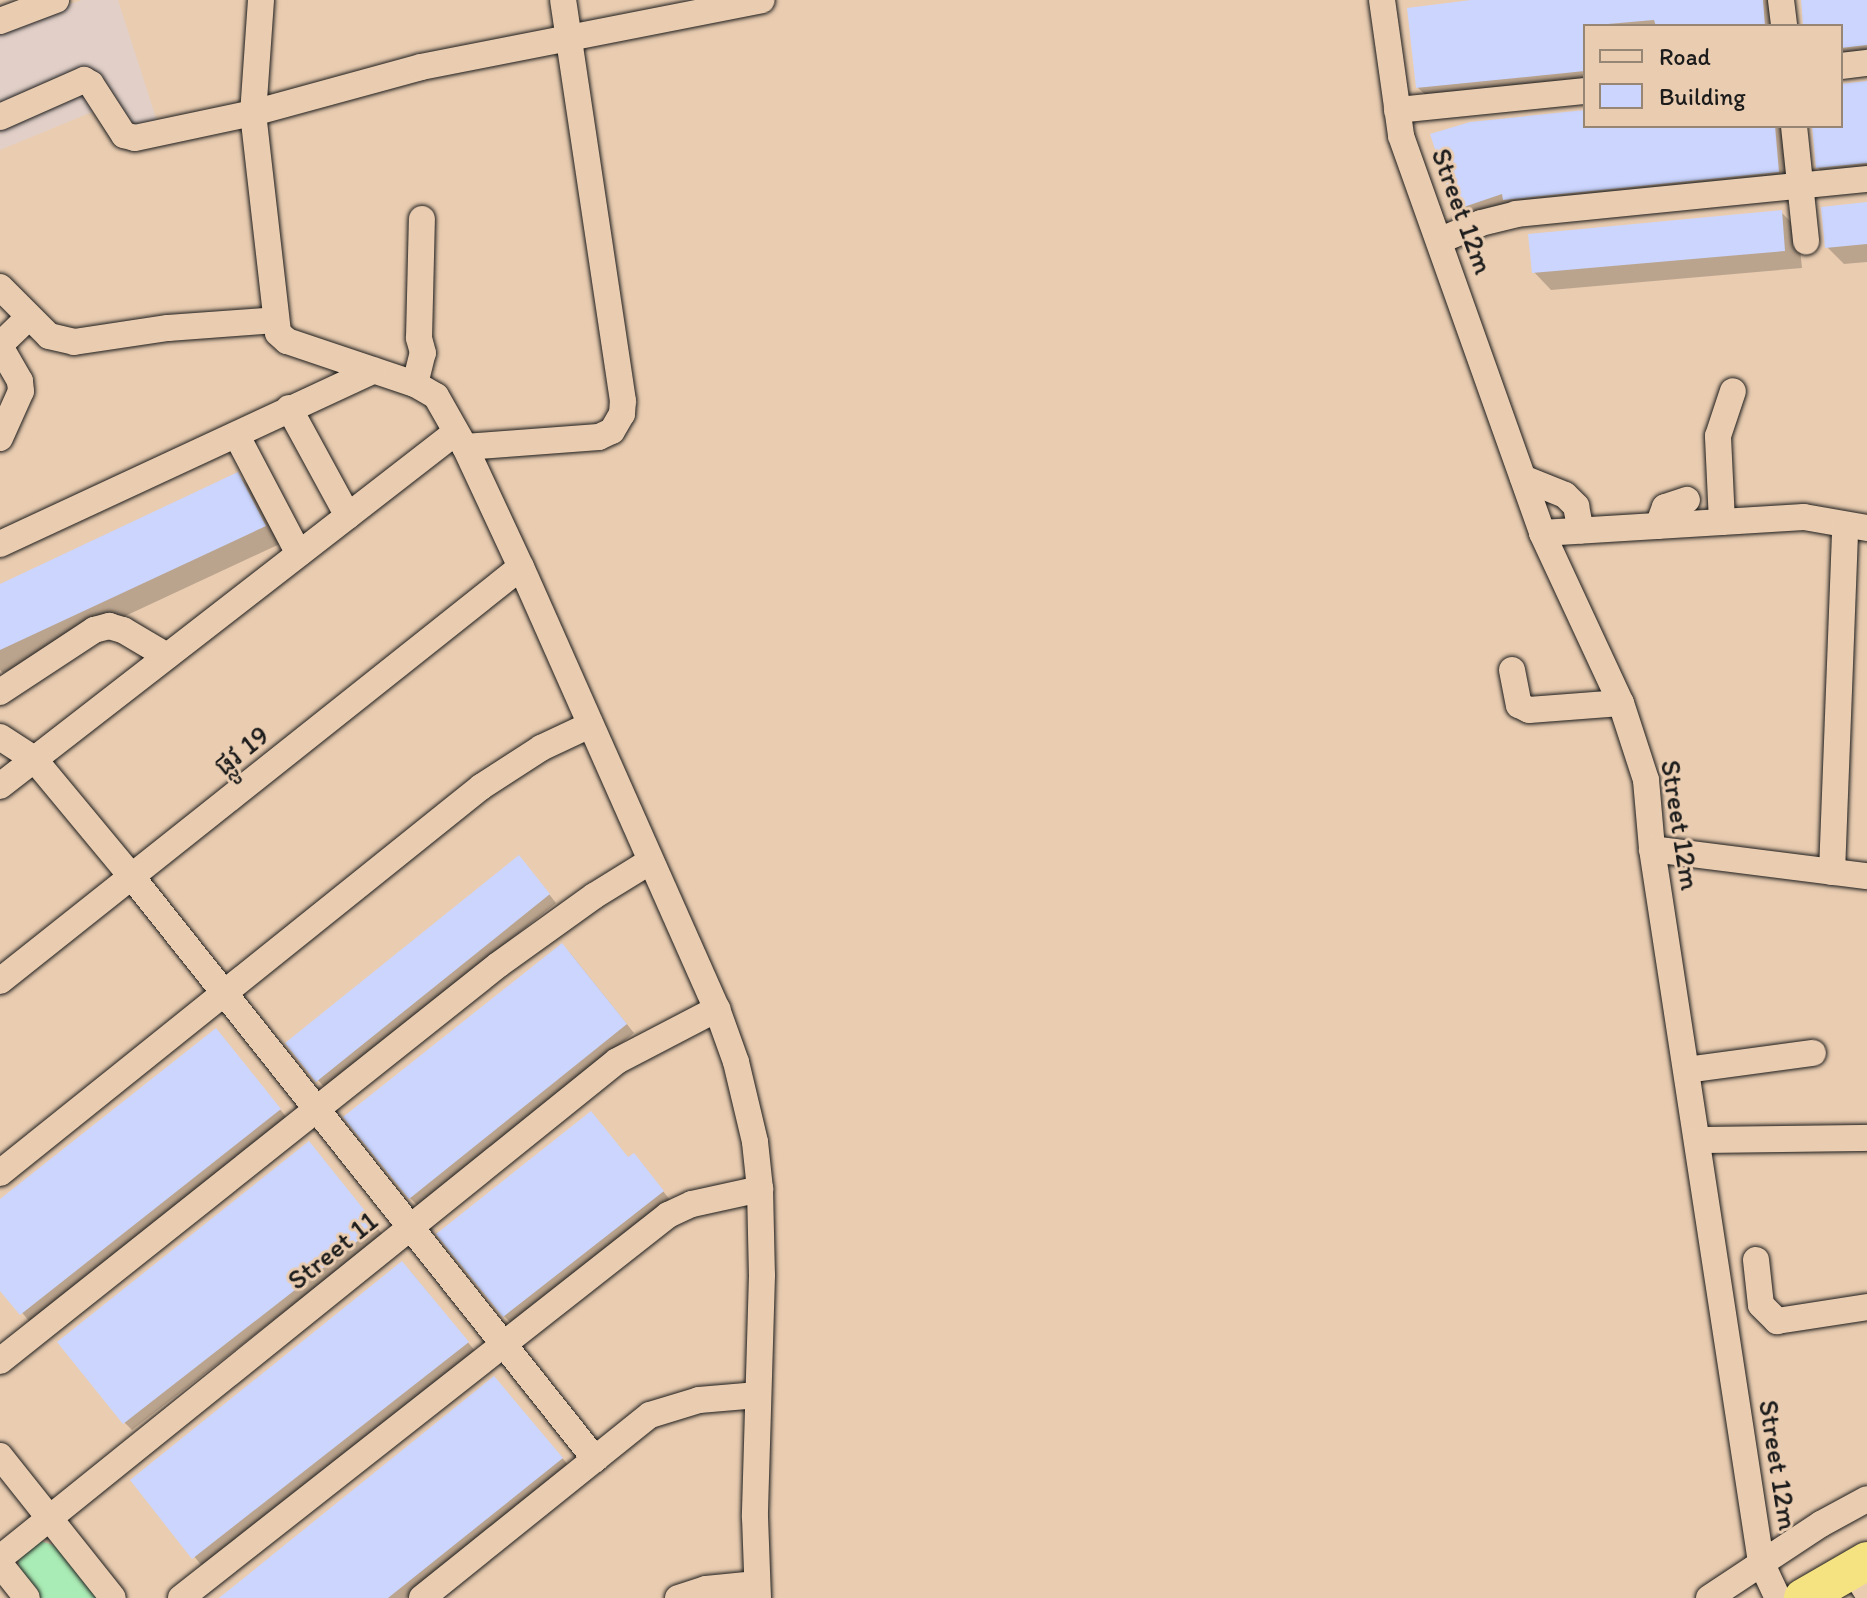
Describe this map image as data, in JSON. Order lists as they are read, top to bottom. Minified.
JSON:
{"streets":{"street":["Street 12m","ផ្លូវ 19","Street 11"]},"legend":["Road","Building"]}
